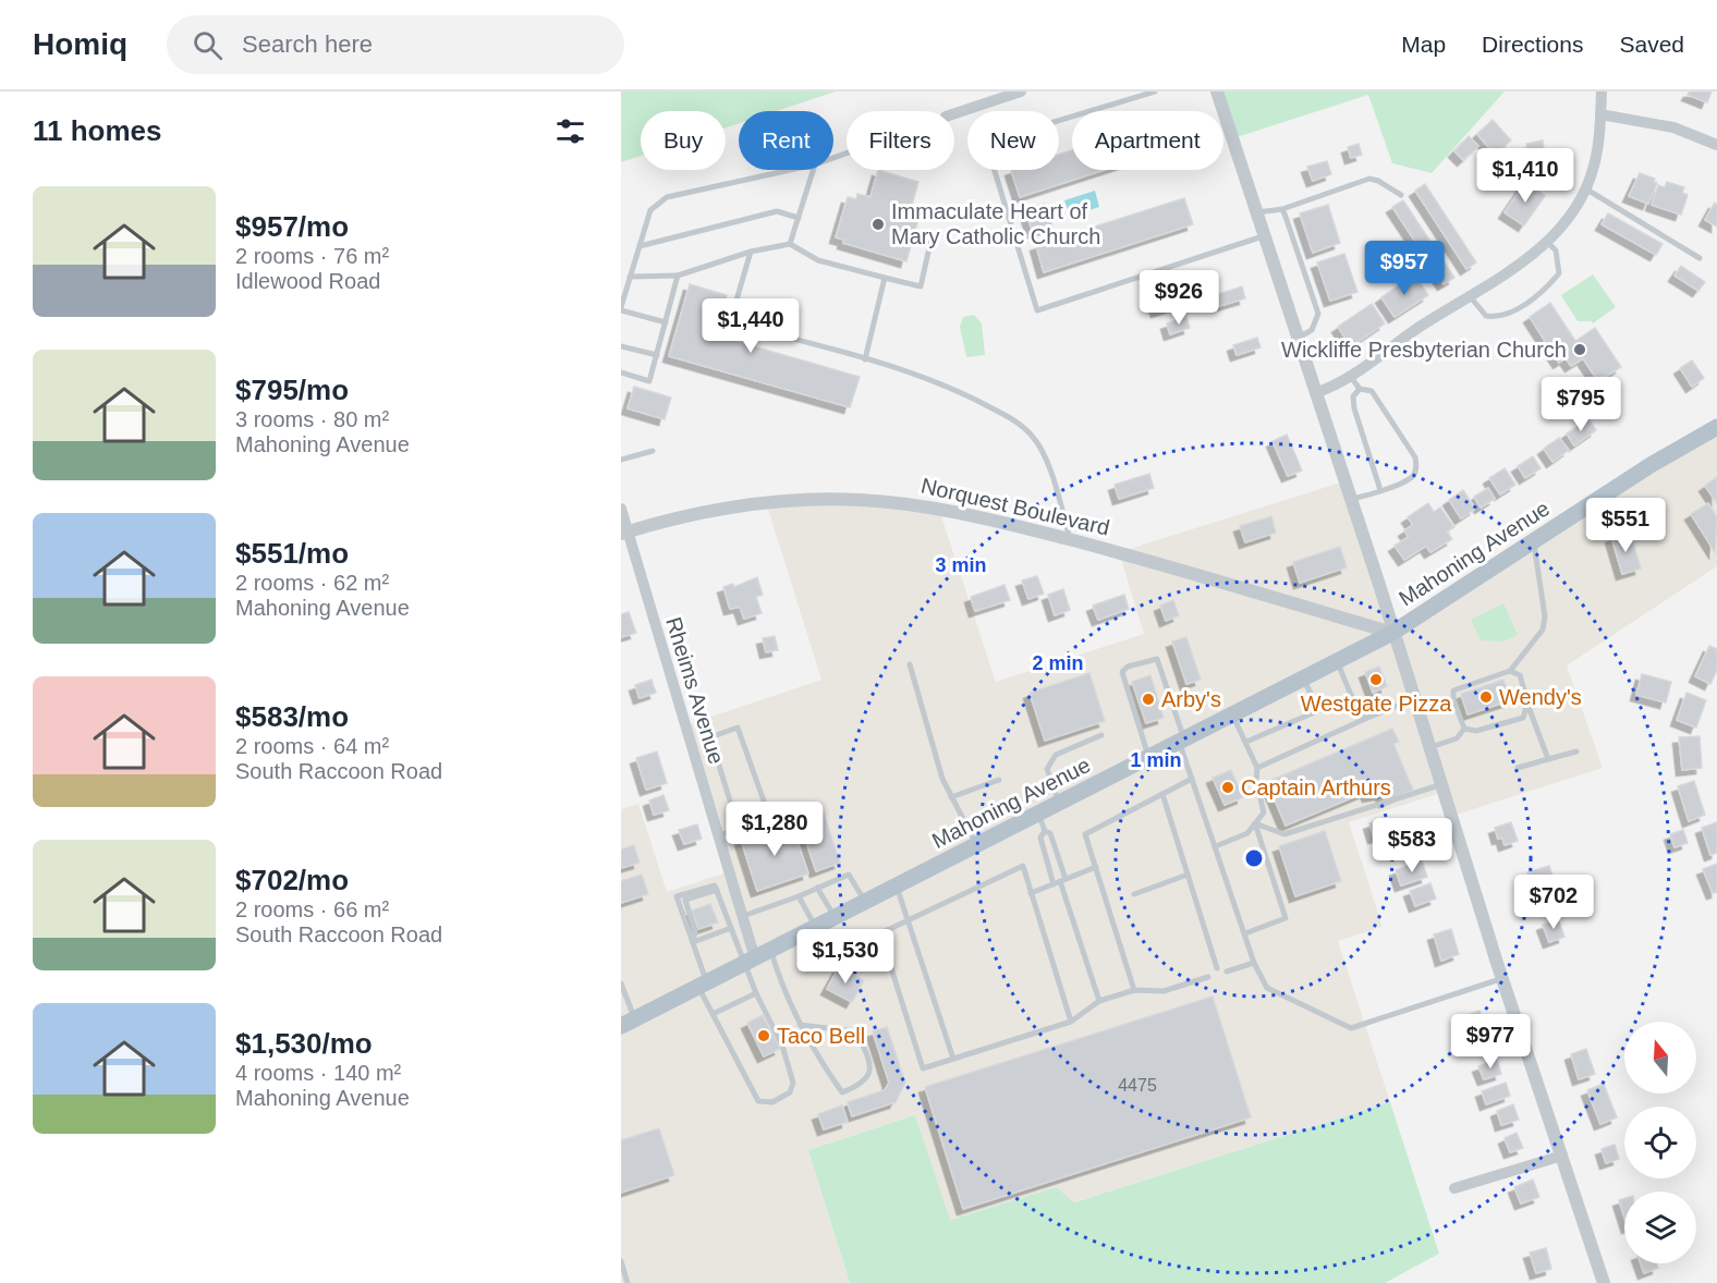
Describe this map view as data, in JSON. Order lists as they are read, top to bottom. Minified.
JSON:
{"streets":{"main road":["Mahoning Avenue"],"street":["Norquest Boulevard","Rheims Avenue"]},"crossings":[["Norquest Boulevard","Mahoning Avenue"],["Norquest Boulevard","Rheims Avenue"],["Mahoning Avenue","Rheims Avenue"]],"places":["Immaculate Heart of Mary Catholic Church","Wickliffe Presbyterian Church","Westgate Pizza","Wendy's","Arby's","Captain Arthurs","Taco Bell"],"house_numbers":["4475"],"north":"top","page":{"header":"Homiq","search":"Search here","nav":["Map","Directions","Saved"],"heading":"11 homes","chip":["Buy","Rent","Filters","New","Apartment"],"price":["$1,410","$957","$926","$1,440","$795","$551","$1,280","$583","$702","$1,530","$977"],"list":[{"name":"$957/mo","note":"2 rooms · 76 m² · Idlewood Road"},{"name":"$795/mo","note":"3 rooms · 80 m² · Mahoning Avenue"},{"name":"$551/mo","note":"2 rooms · 62 m² · Mahoning Avenue"},{"name":"$583/mo","note":"2 rooms · 64 m² · South Raccoon Road"},{"name":"$702/mo","note":"2 rooms · 66 m² · South Raccoon Road"},{"name":"$1,530/mo","note":"4 rooms · 140 m² · Mahoning Avenue"}]},"rings":["3 min","2 min","1 min"]}
